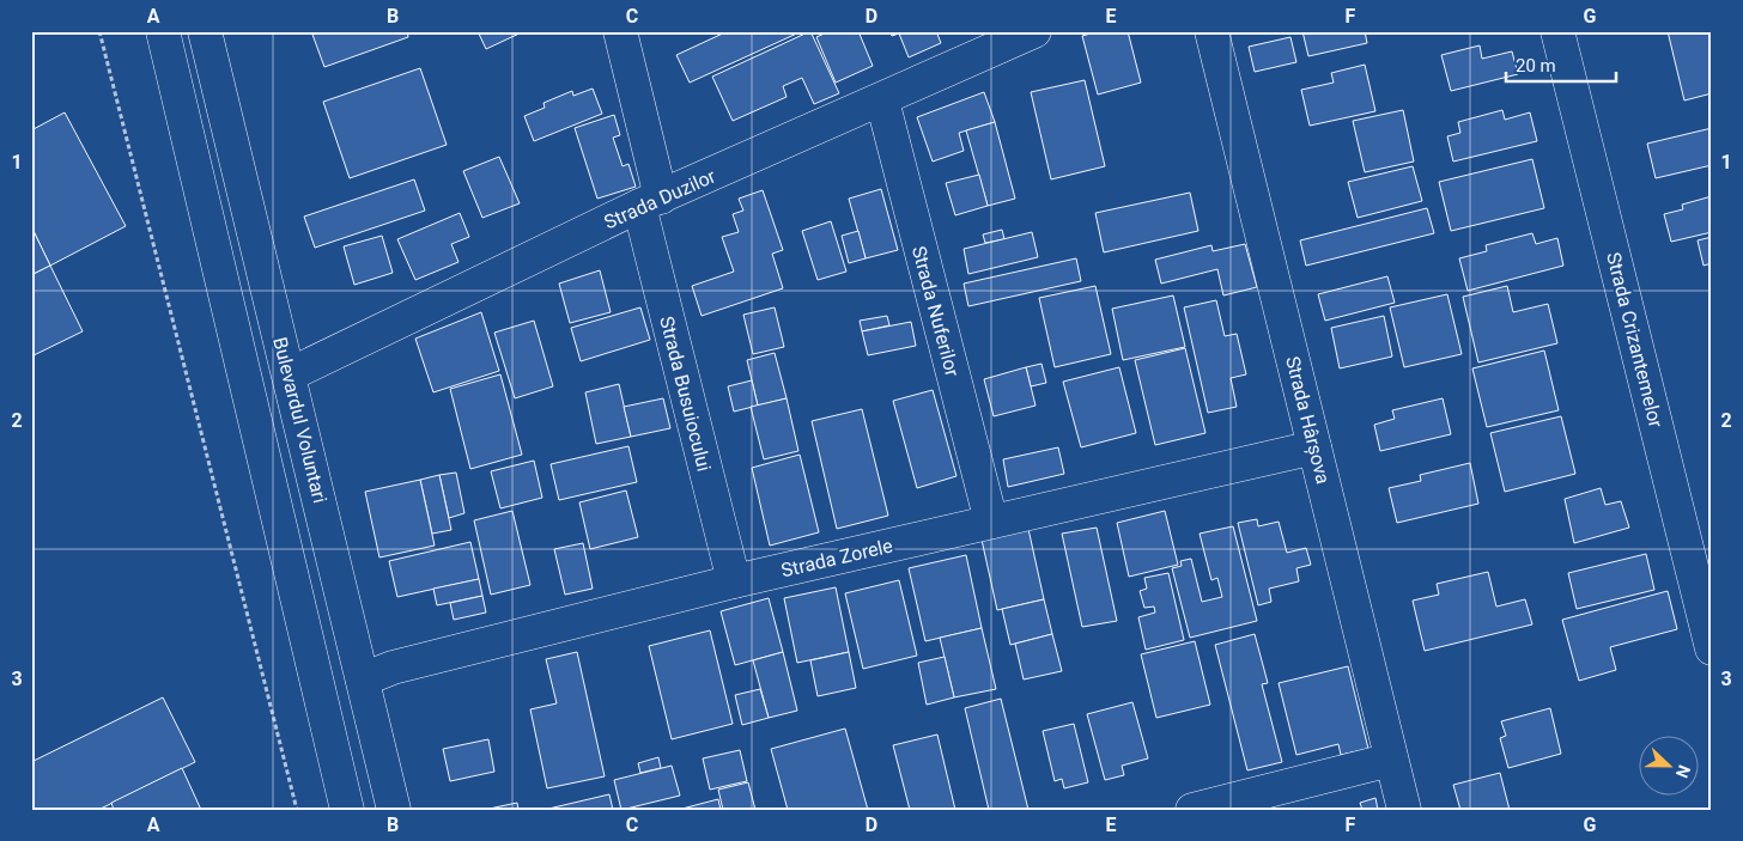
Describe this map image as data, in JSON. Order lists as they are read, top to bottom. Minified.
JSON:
{"streets":{"main road":["Strada Duzilor","Strada Nuferilor","Strada Crizantemelor","Strada Busuiocului","Bulevardul Voluntari","Strada Hârșova","Strada Zorele"]},"crossings":[["Strada Duzilor","Strada Nuferilor"],["Strada Duzilor","Strada Busuiocului"],["Strada Duzilor","Bulevardul Voluntari"],["Strada Nuferilor","Strada Zorele"],["Strada Busuiocului","Strada Zorele"],["Bulevardul Voluntari","Strada Zorele"],["Strada Hârșova","Strada Zorele"]],"scale_bar":"20 m","north":"right","grid":{"columns":["A","B","C","D","E","F","G"],"rows":["1","2","3"]}}
